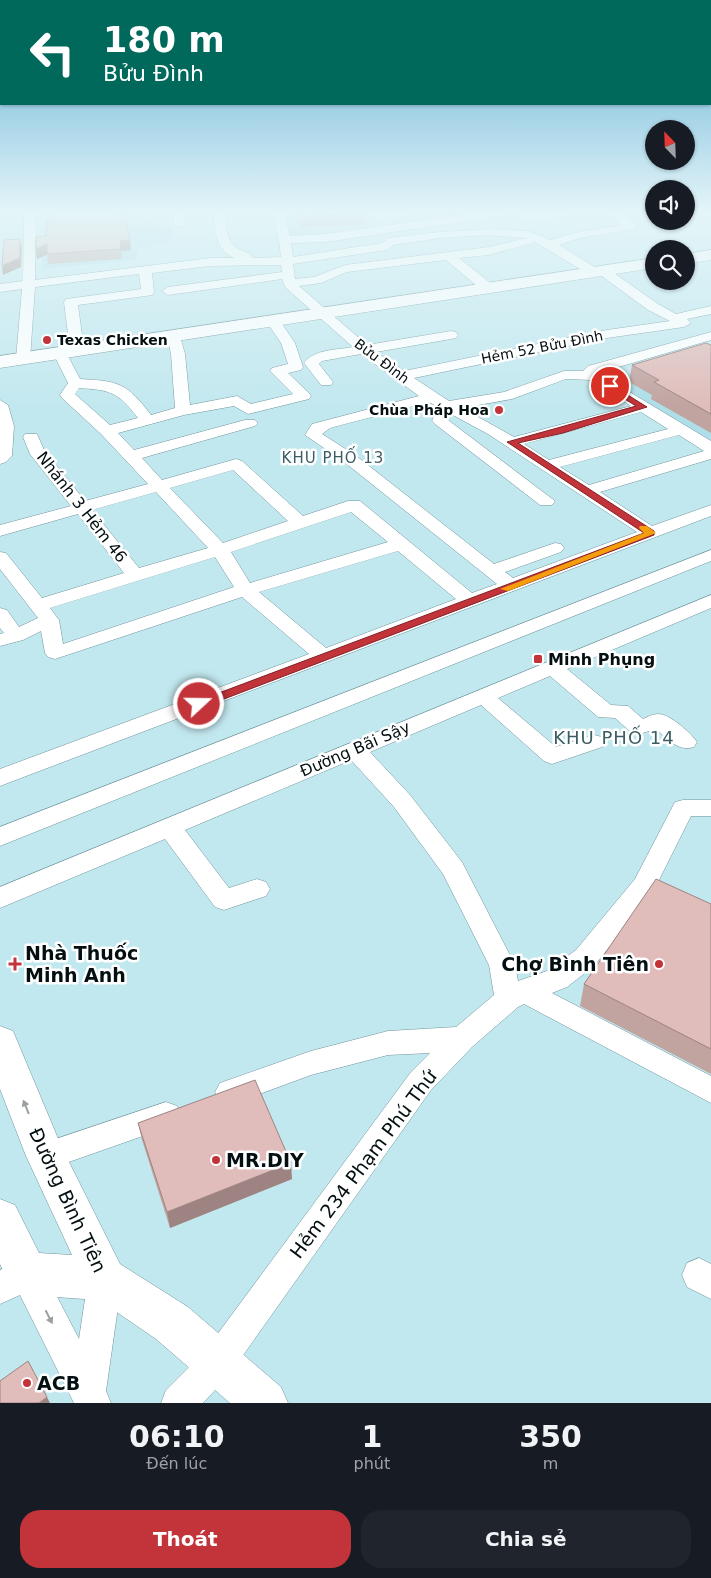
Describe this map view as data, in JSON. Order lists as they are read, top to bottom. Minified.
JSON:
{"streets":{"main road":["Đường Bình Tiên"],"street":["Hẻm 52 Bửu Đình","Bửu Đình","Nhánh 3 Hẻm 46","Đường Bãi Sậy","Hẻm 234 Phạm Phú Thứ"]},"crossings":[["Hẻm 52 Bửu Đình","Bửu Đình"]],"districts":["KHU PHỐ 13","KHU PHỐ 14"],"places":{"other":["Texas Chicken","Chùa Pháp Hoa","Chợ Bình Tiên","MR.DIY","ACB"],"transit":["Minh Phụng"],"health":["Nhà Thuốc Minh Anh"]},"north":"top left","page":{"turn":["180 m","Bửu Đình"],"eta":["06:10","Đến lúc","1","phút","350","m"],"buttons":["Thoát","Chia sẻ"]}}
